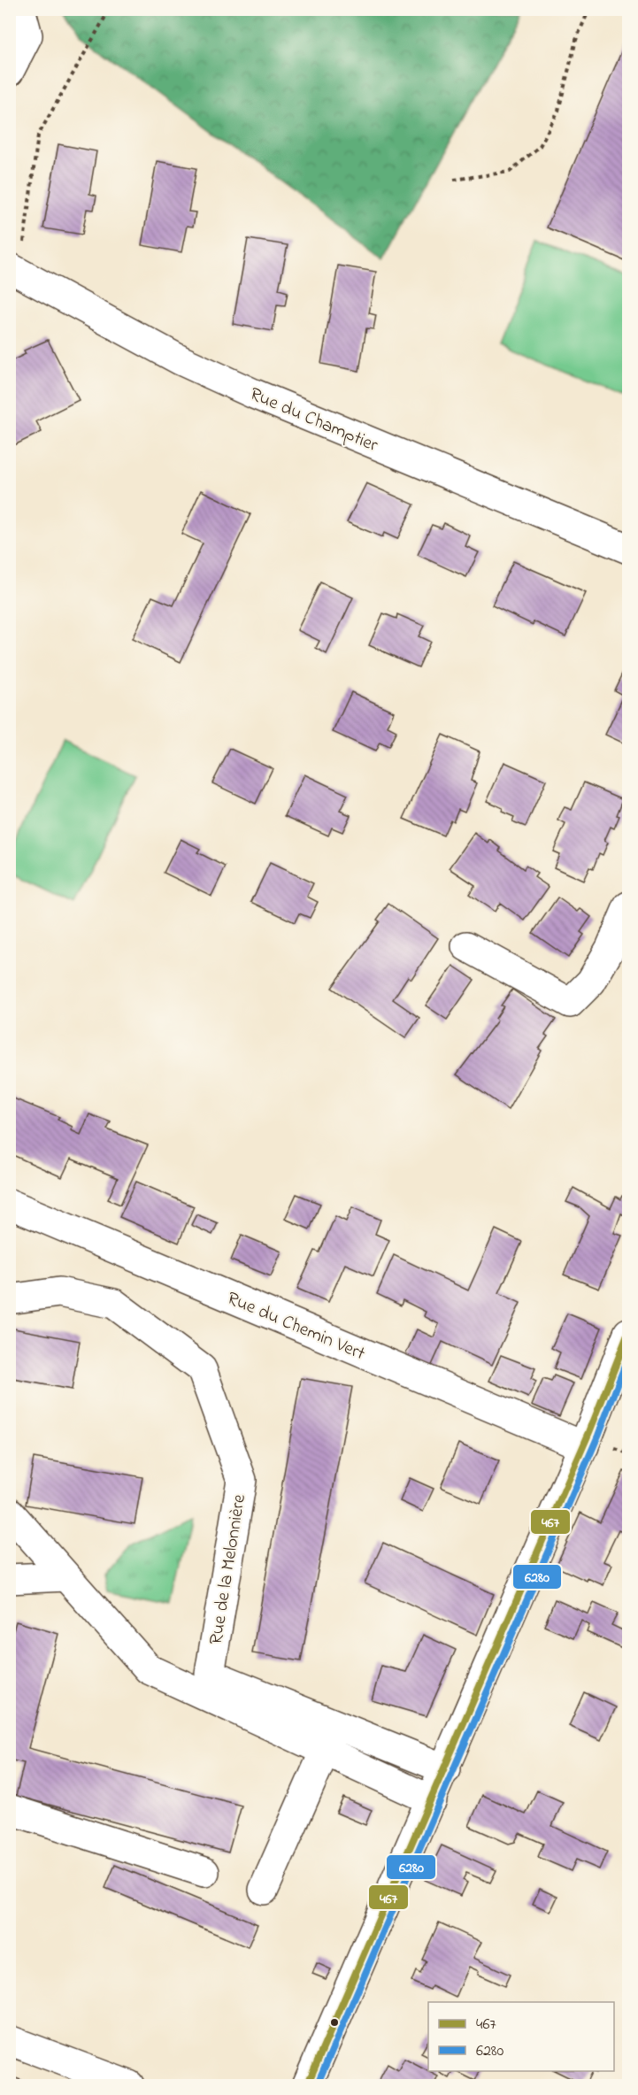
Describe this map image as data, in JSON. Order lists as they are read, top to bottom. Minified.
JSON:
{"streets":{"street":["Rue du Champtier","Rue du Chemin Vert","Rue de la Melonnière"]},"lines":["transit line 467","transit line 6280"],"legend":["467","6280"]}
